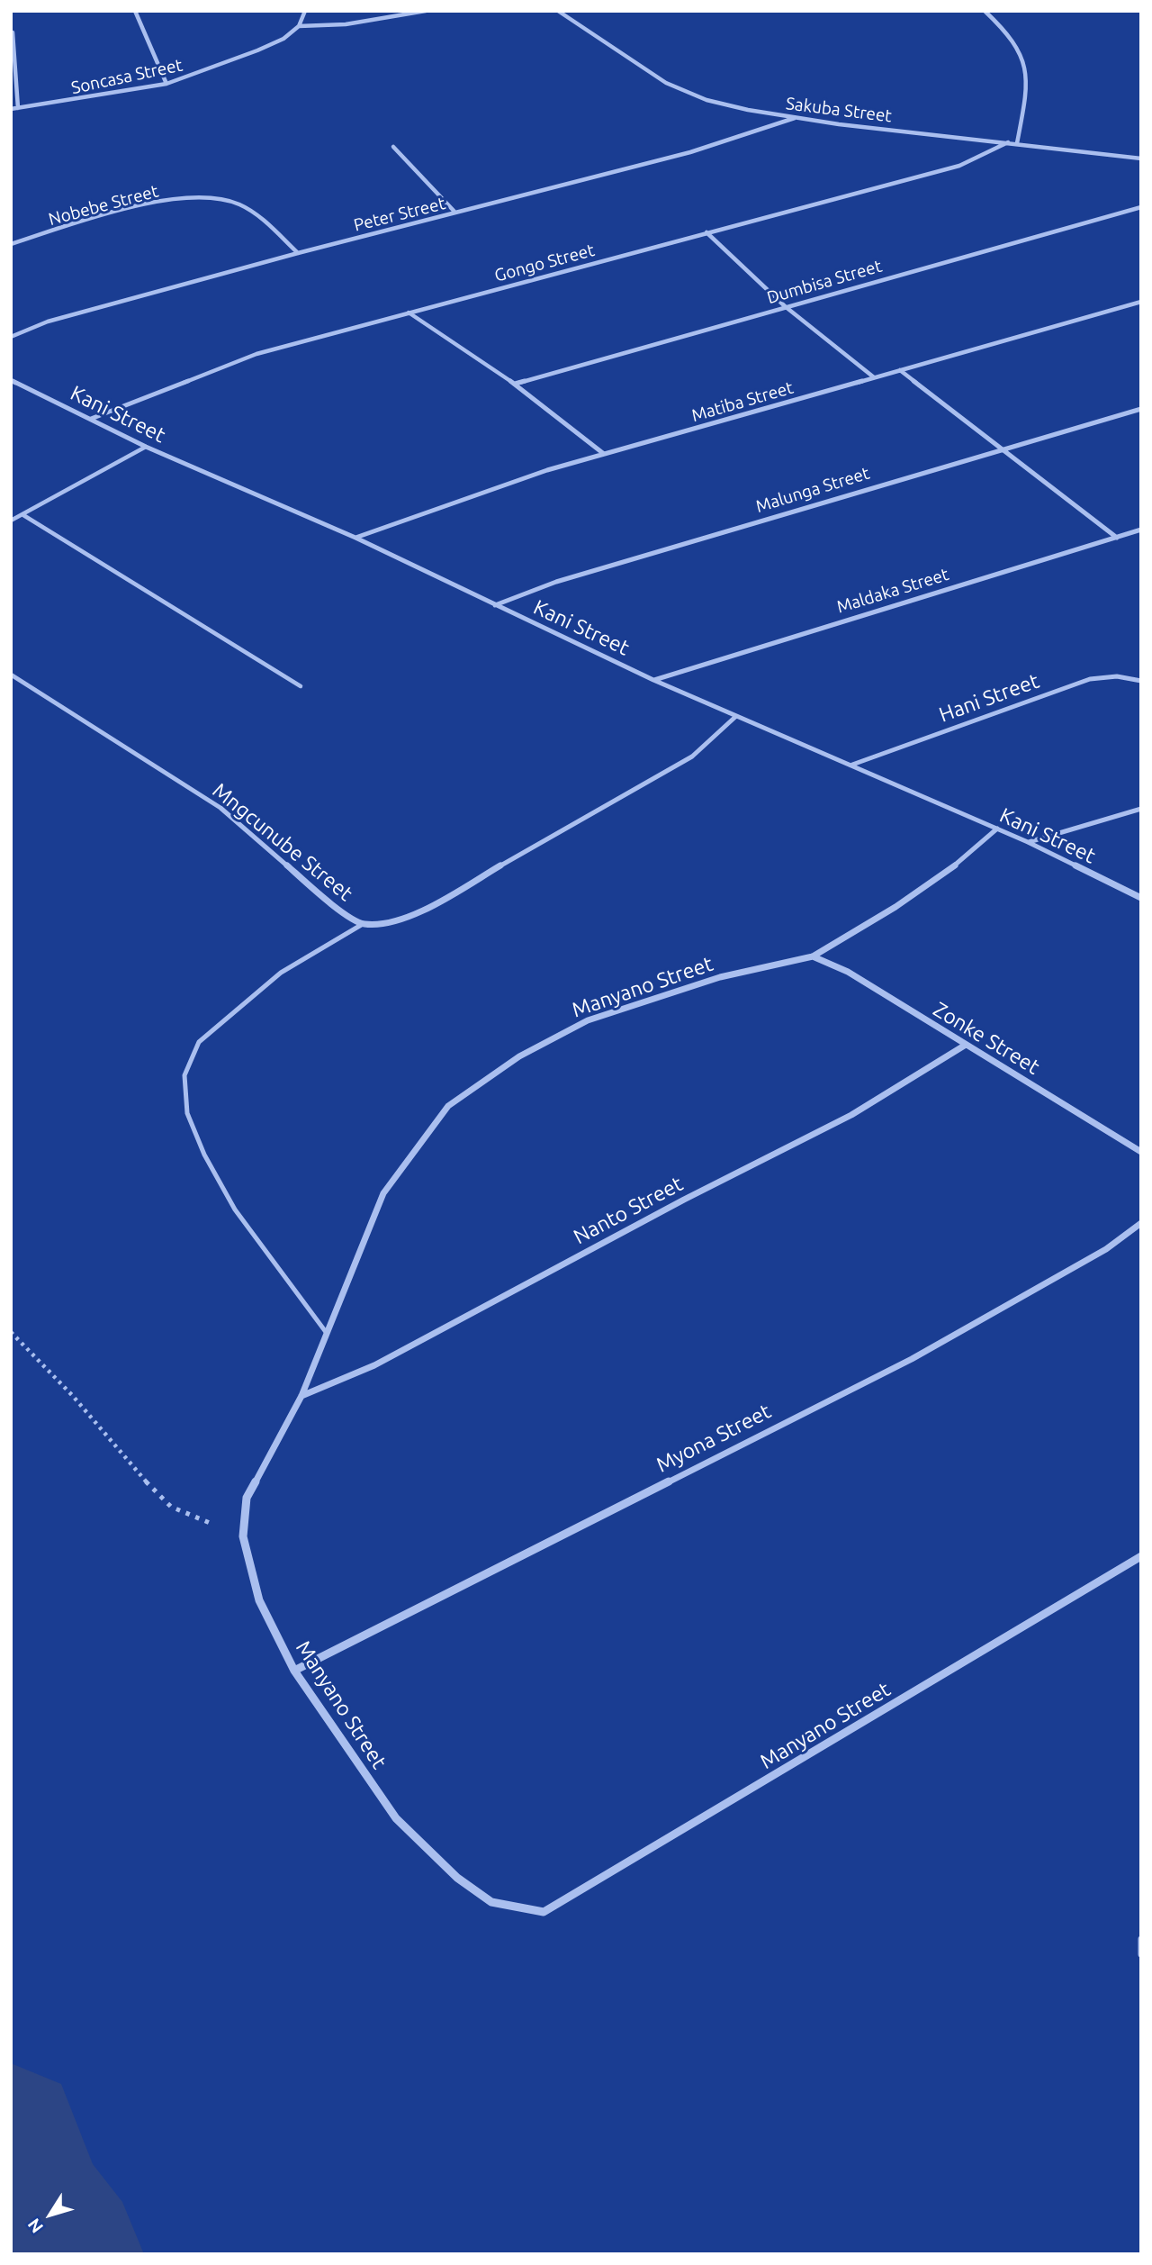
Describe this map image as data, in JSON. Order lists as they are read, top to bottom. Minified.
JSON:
{"streets":{"street":["Soncasa Street","Sakuba Street","Nobebe Street","Peter Street","Gongo Street","Dumbisa Street","Matiba Street","Kani Street","Malunga Street","Maldaka Street","Hani Street","Mngcunube Street","Manyano Street","Zonke Street","Nanto Street","Myona Street"]},"crossings":[["Sakuba Street","Peter Street"],["Sakuba Street","Gongo Street"],["Nobebe Street","Peter Street"],["Gongo Street","Kani Street"],["Matiba Street","Kani Street"],["Kani Street","Malunga Street"],["Kani Street","Maldaka Street"],["Kani Street","Hani Street"],["Kani Street","Mngcunube Street"],["Kani Street","Manyano Street"],["Manyano Street","Zonke Street"],["Manyano Street","Nanto Street"],["Manyano Street","Myona Street"],["Zonke Street","Nanto Street"]],"north":"bottom left"}
